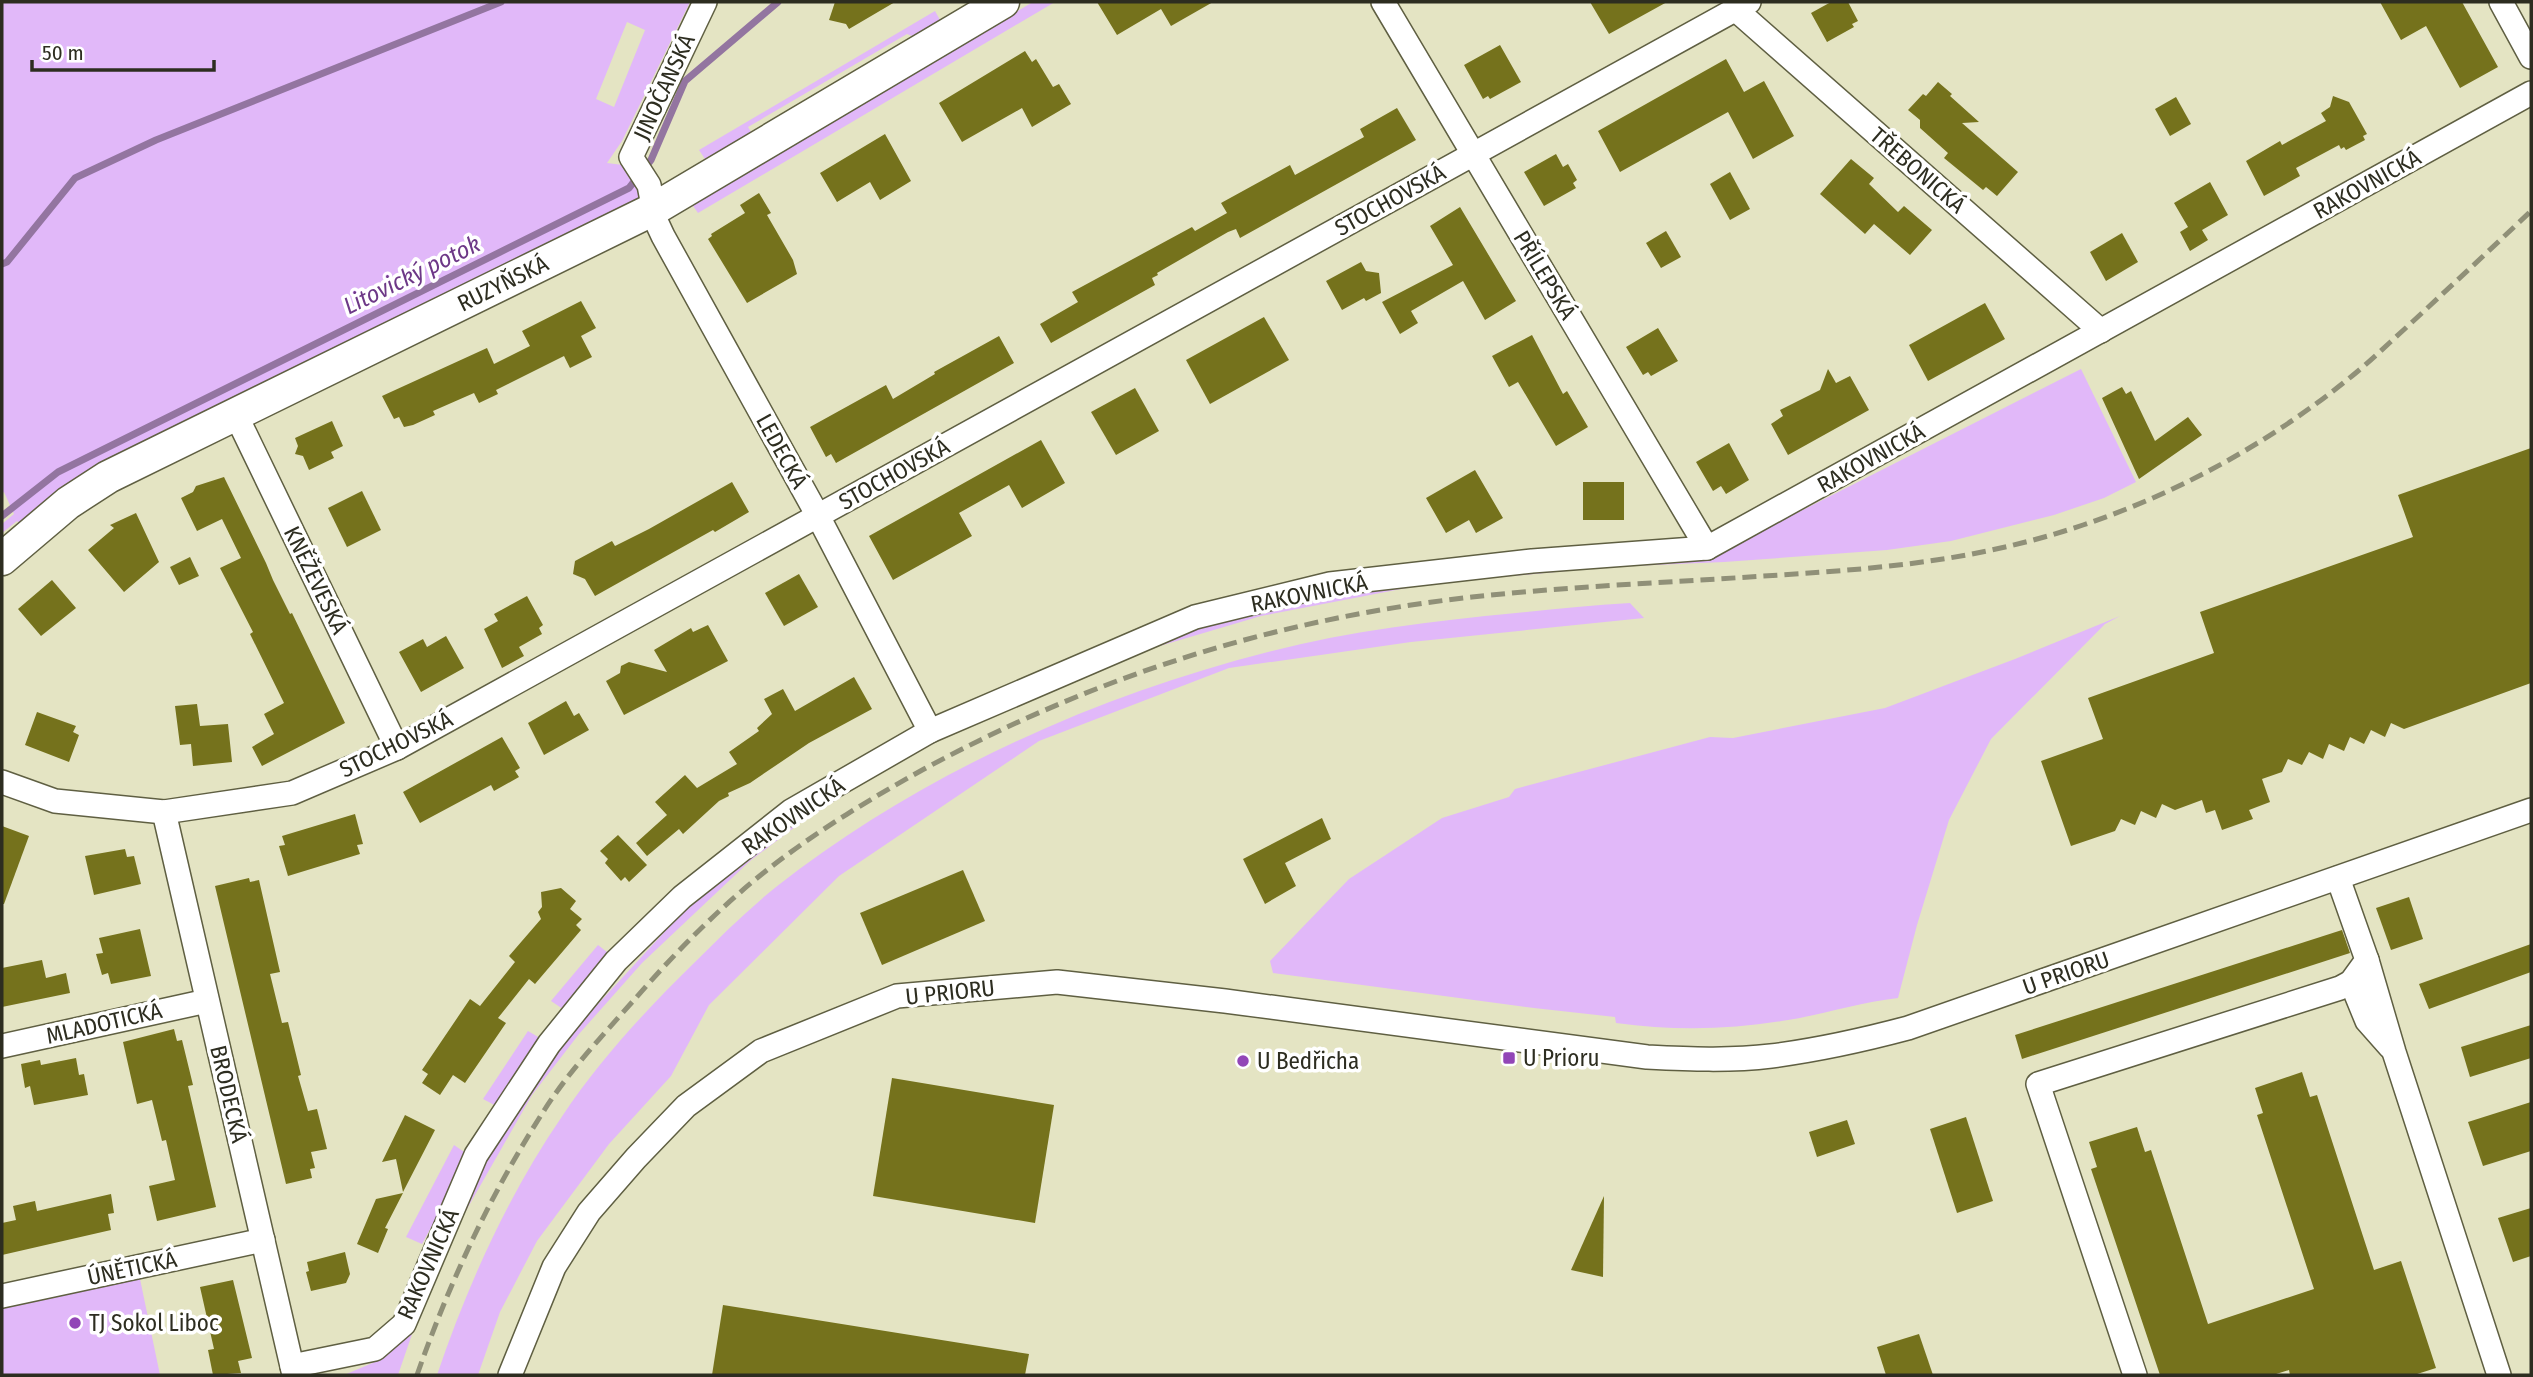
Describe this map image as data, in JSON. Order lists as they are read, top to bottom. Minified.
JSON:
{"streets":{"street":["JINOČANSKÁ","TŘEBONICKÁ","RAKOVNICKÁ","STOCHOVSKÁ","PŘÍLEPSKÁ","RUZYŇSKÁ","LEDECKÁ","KNĚŽEVESKÁ","U PRIORU","MLADOTICKÁ","BRODECKÁ","ÚNĚTICKÁ"]},"crossings":[["JINOČANSKÁ","RUZYŇSKÁ"],["JINOČANSKÁ","LEDECKÁ"],["TŘEBONICKÁ","RAKOVNICKÁ"],["TŘEBONICKÁ","STOCHOVSKÁ"],["RAKOVNICKÁ","PŘÍLEPSKÁ"],["RAKOVNICKÁ","LEDECKÁ"],["RAKOVNICKÁ","BRODECKÁ"],["STOCHOVSKÁ","PŘÍLEPSKÁ"],["STOCHOVSKÁ","LEDECKÁ"],["STOCHOVSKÁ","KNĚŽEVESKÁ"],["STOCHOVSKÁ","BRODECKÁ"],["RUZYŇSKÁ","LEDECKÁ"],["RUZYŇSKÁ","KNĚŽEVESKÁ"],["MLADOTICKÁ","BRODECKÁ"],["BRODECKÁ","ÚNĚTICKÁ"]],"water":["Litovický potok"],"places":{"transit":["U Prioru"],"other":["U Bedřicha","TJ Sokol Liboc"]},"scale_bar":"50 m"}
